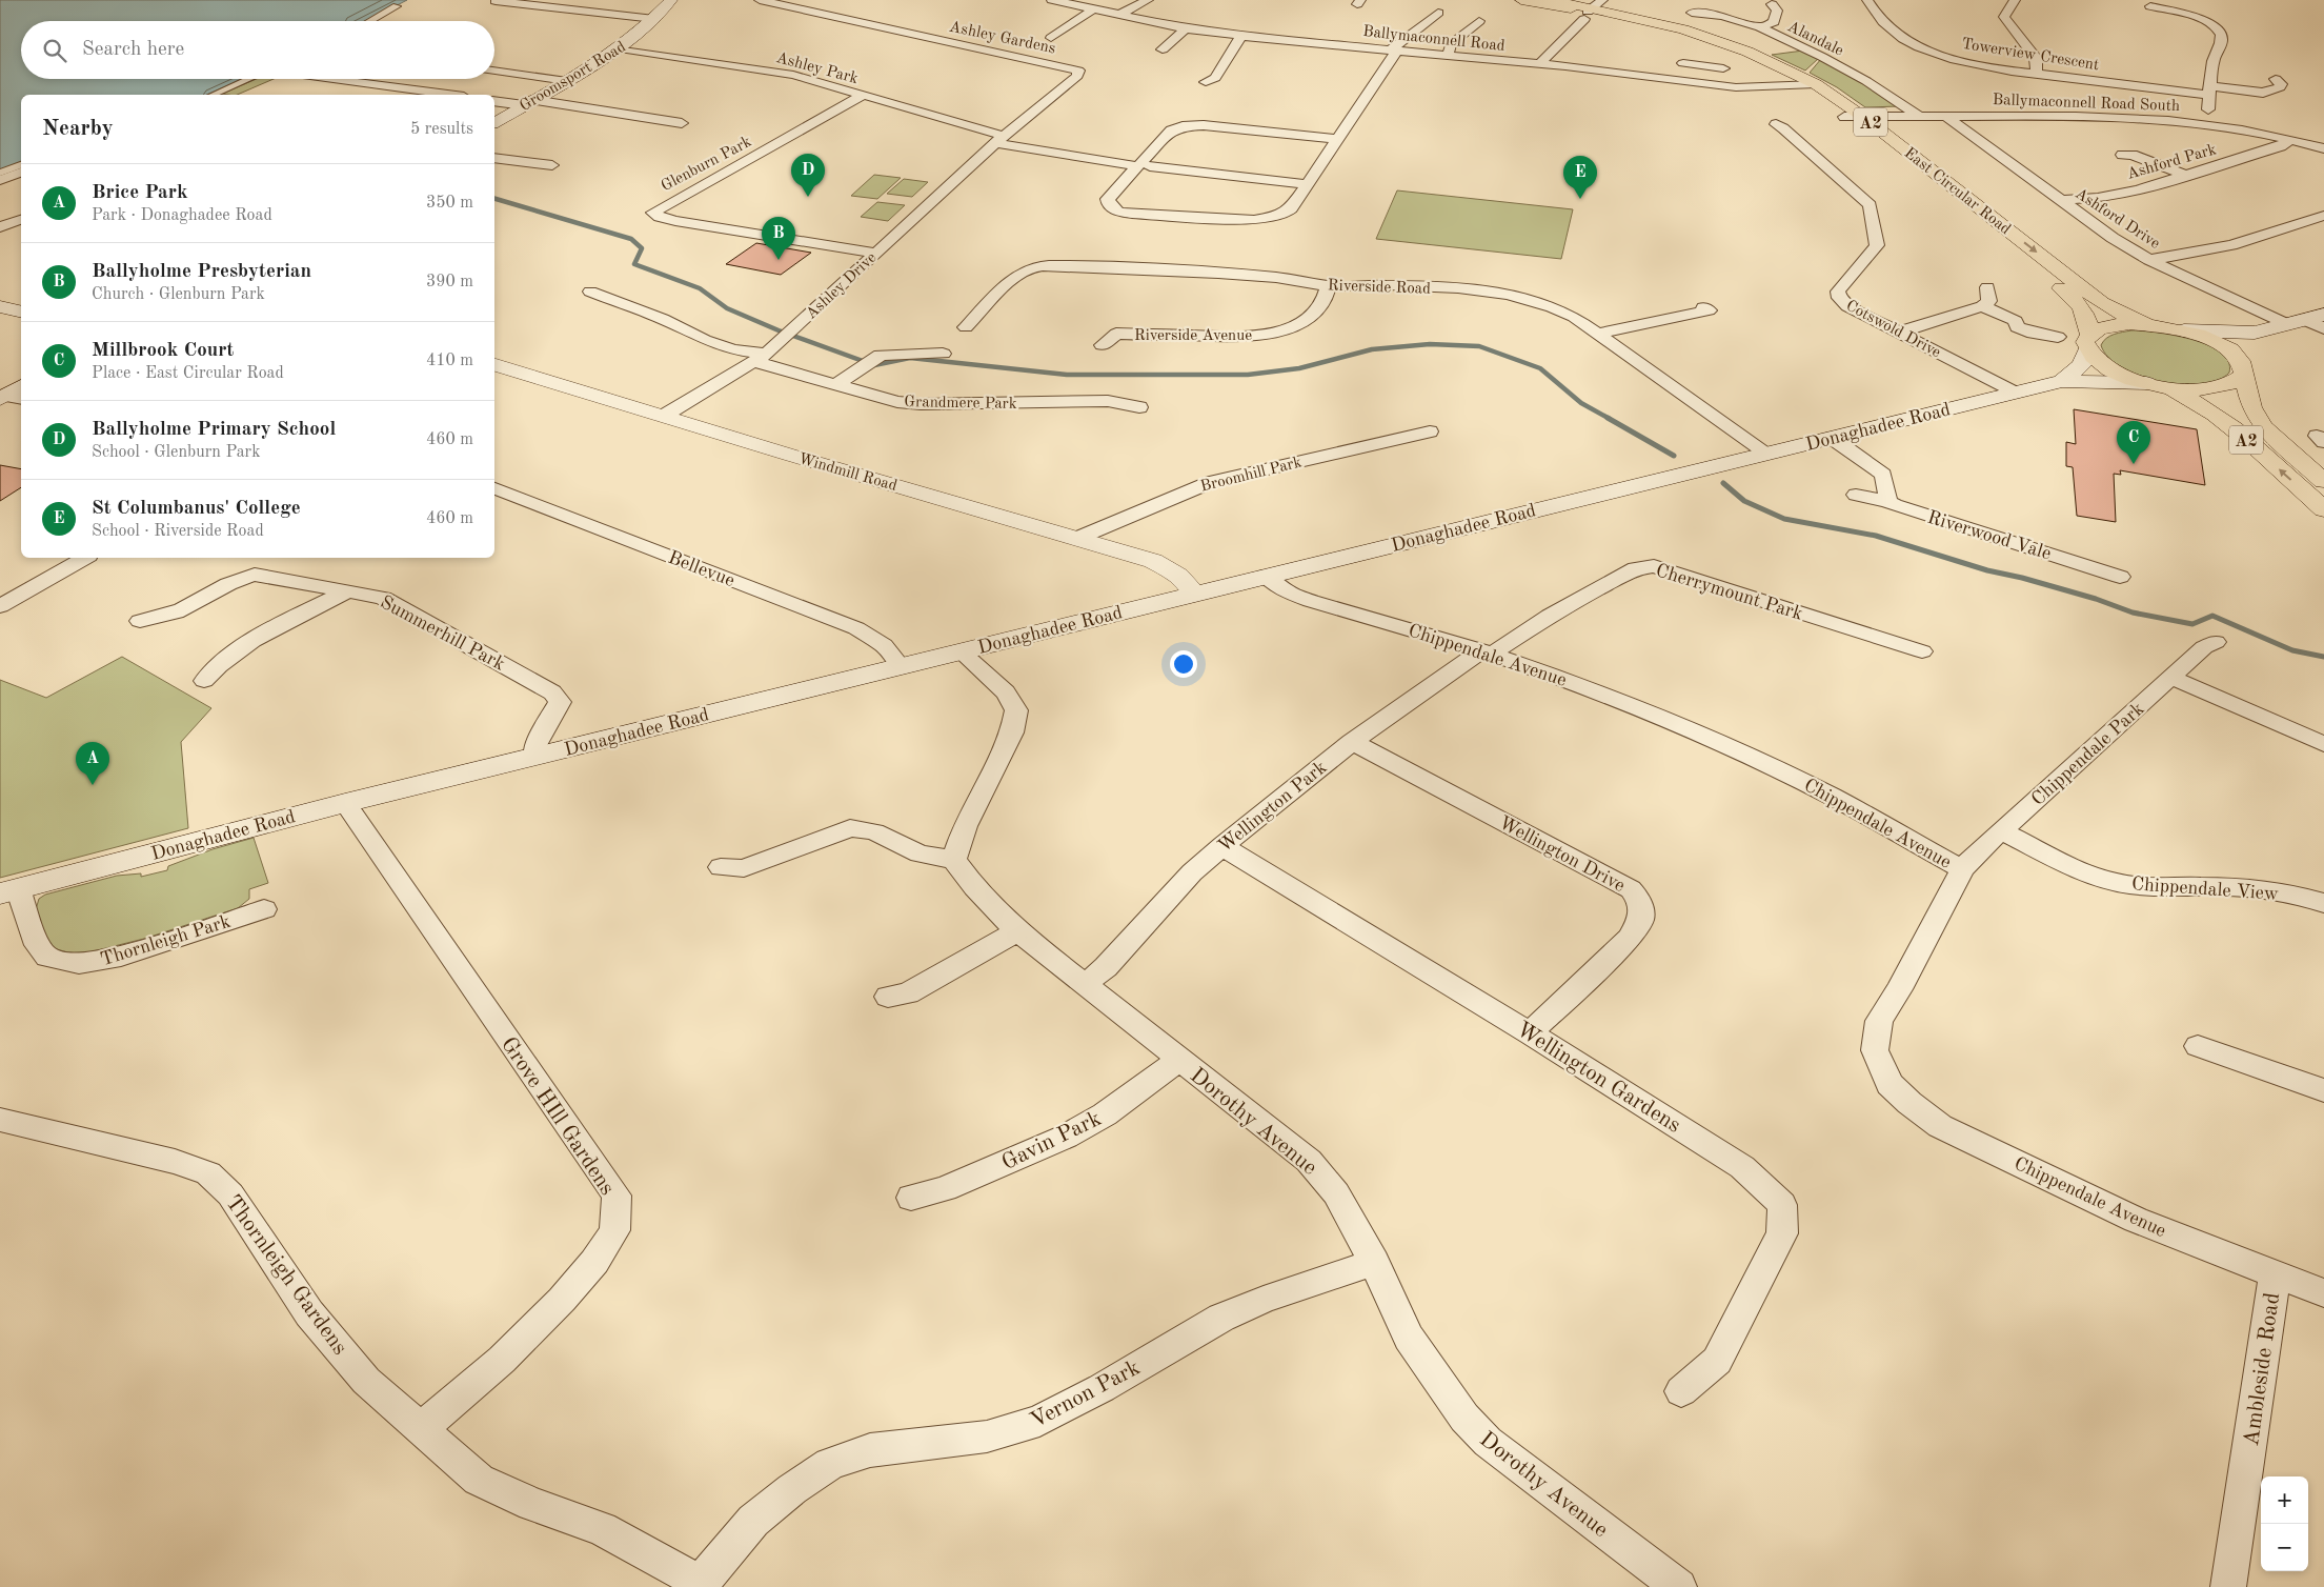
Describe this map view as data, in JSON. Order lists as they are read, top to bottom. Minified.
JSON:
{"streets":{"highway":["A2","East Circular Road"],"main road":["Groomsport Road","Donaghadee Road","Windmill Road"],"street":["Ashley Gardens","Ballymaconnell Road","Alandale","Towerview Crescent","Ashley Park","Ballymaconnell Road South","Ashford Park","Glenburn Park","Ashford Drive","Ashley Drive","Riverside Road","Cotswold Drive","Riverside Avenue","Grandmere Park","Broomhill Park","Riverwood Vale","Bellevue","Cherrymount Park","Summerhill Park","Chippendale Avenue","Chippendale Park","Wellington Park","Wellington Drive","Chippendale View","Thornleigh Park","Wellington Gardens","Grove HIll Gardens","Dorothy Avenue","Gavin Park","Thornleigh Gardens","Ambleside Road","Vernon Park"]},"crossings":[["Ashley Gardens","Ashley Park"],["Ashley Gardens","Ashley Drive"],["Ballymaconnell Road","East Circular Road"],["Alandale","Ballymaconnell Road South"],["Ashley Park","Groomsport Road"],["Ashley Park","Glenburn Park"],["Ashley Park","Ashley Drive"],["Ballymaconnell Road South","Ashford Park"],["Ballymaconnell Road South","East Circular Road"],["Ballymaconnell Road South","Ashford Drive"],["A2","East Circular Road"],["A2","Donaghadee Road"],["Ashford Park","Ashford Drive"],["Glenburn Park","Ashley Drive"],["East Circular Road","Donaghadee Road"],["Ashley Drive","Grandmere Park"],["Ashley Drive","Windmill Road"],["Riverside Road","Riverside Avenue"],["Riverside Road","Donaghadee Road"],["Cotswold Drive","Donaghadee Road"],["Donaghadee Road","Windmill Road"],["Donaghadee Road","Bellevue"],["Donaghadee Road","Summerhill Park"],["Donaghadee Road","Chippendale Avenue"],["Donaghadee Road","Thornleigh Park"],["Donaghadee Road","Grove HIll Gardens"],["Windmill Road","Broomhill Park"],["Cherrymount Park","Chippendale Avenue"],["Cherrymount Park","Wellington Park"],["Chippendale Avenue","Chippendale Park"],["Chippendale Avenue","Wellington Park"],["Chippendale Avenue","Ambleside Road"],["Chippendale Park","Chippendale View"],["Wellington Park","Wellington Drive"],["Wellington Park","Wellington Gardens"],["Wellington Park","Dorothy Avenue"],["Wellington Drive","Wellington Gardens"],["Grove HIll Gardens","Thornleigh Gardens"],["Dorothy Avenue","Gavin Park"],["Dorothy Avenue","Vernon Park"],["Thornleigh Gardens","Vernon Park"]],"page":{"search":"Search here","heading":["Nearby","5 results"],"pins":["D","E","B","C","A"],"list":[{"mark":"A","name":"Brice Park","note":"Park · Donaghadee Road","value":"350 m"},{"mark":"B","name":"Ballyholme Presbyterian","note":"Church · Glenburn Park","value":"390 m"},{"mark":"C","name":"Millbrook Court","note":"Place · East Circular Road","value":"410 m"},{"mark":"D","name":"Ballyholme Primary School","note":"School · Glenburn Park","value":"460 m"},{"mark":"E","name":"St Columbanus' College","note":"School · Riverside Road","value":"460 m"}],"map_buttons":["+","−"]}}
